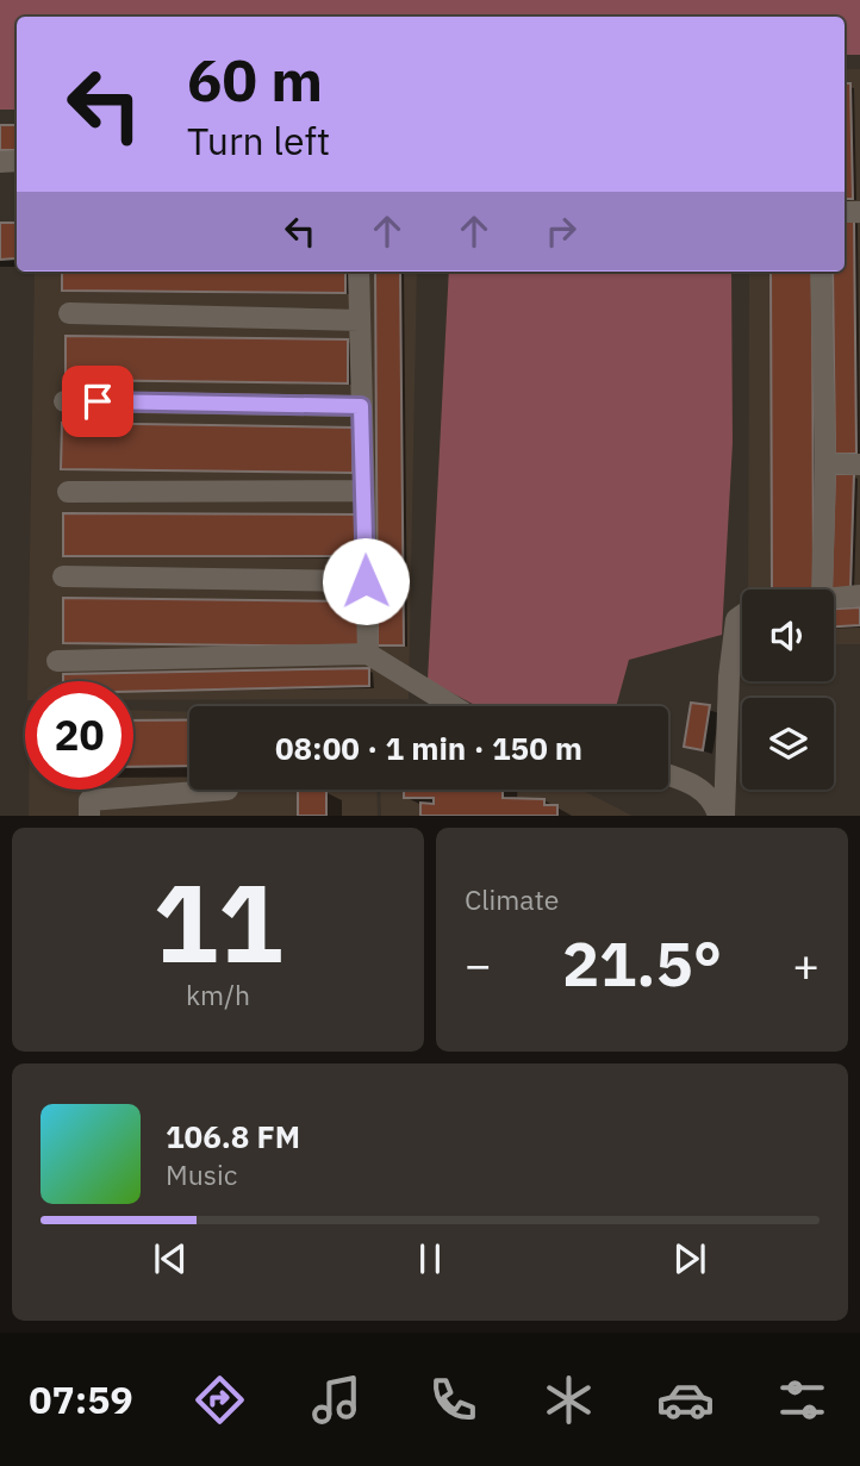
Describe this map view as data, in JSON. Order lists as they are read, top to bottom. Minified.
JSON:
{"page":{"turn":["60 m","Turn left"],"limit":"20","trip":"08:00 · 1 min · 150 m","tile":[["11","km/h"],"Climate"],"heat":["−","21.5°","+"],"song":["106.8 FM","Music"],"tabs":"07:59"}}
